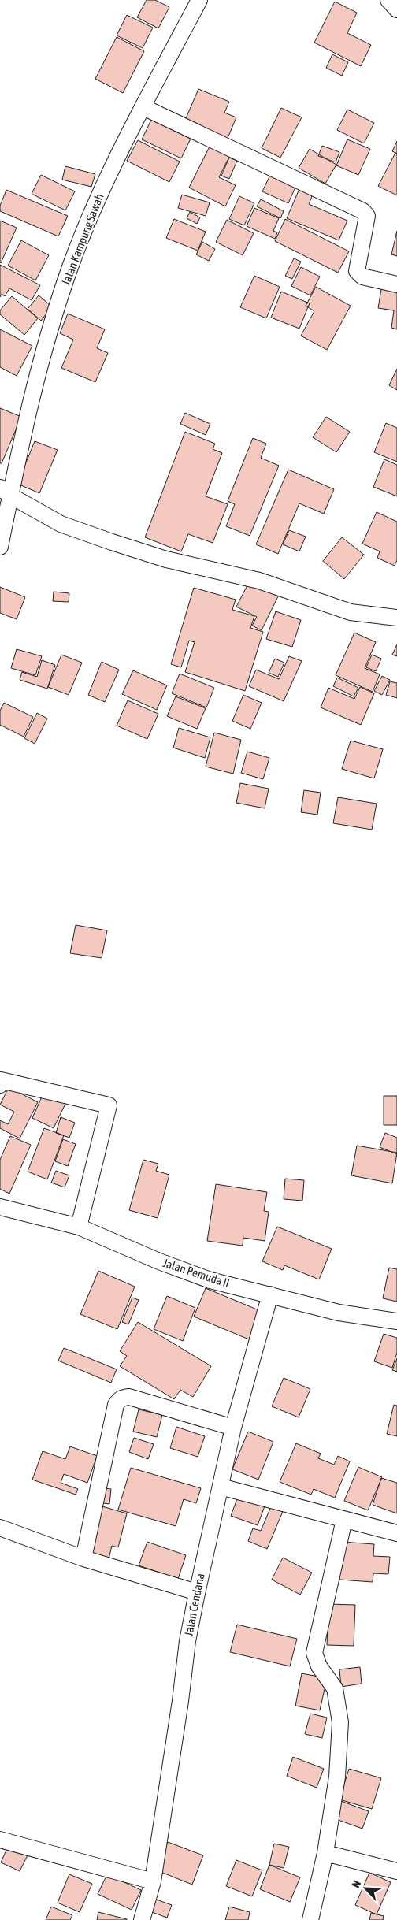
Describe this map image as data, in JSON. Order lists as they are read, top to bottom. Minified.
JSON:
{"streets":{"street":["Jalan Kampung Sawah","Jalan Pemuda II","Jalan Cendana"]},"crossings":[["Jalan Pemuda II","Jalan Cendana"]],"north":"top left"}
